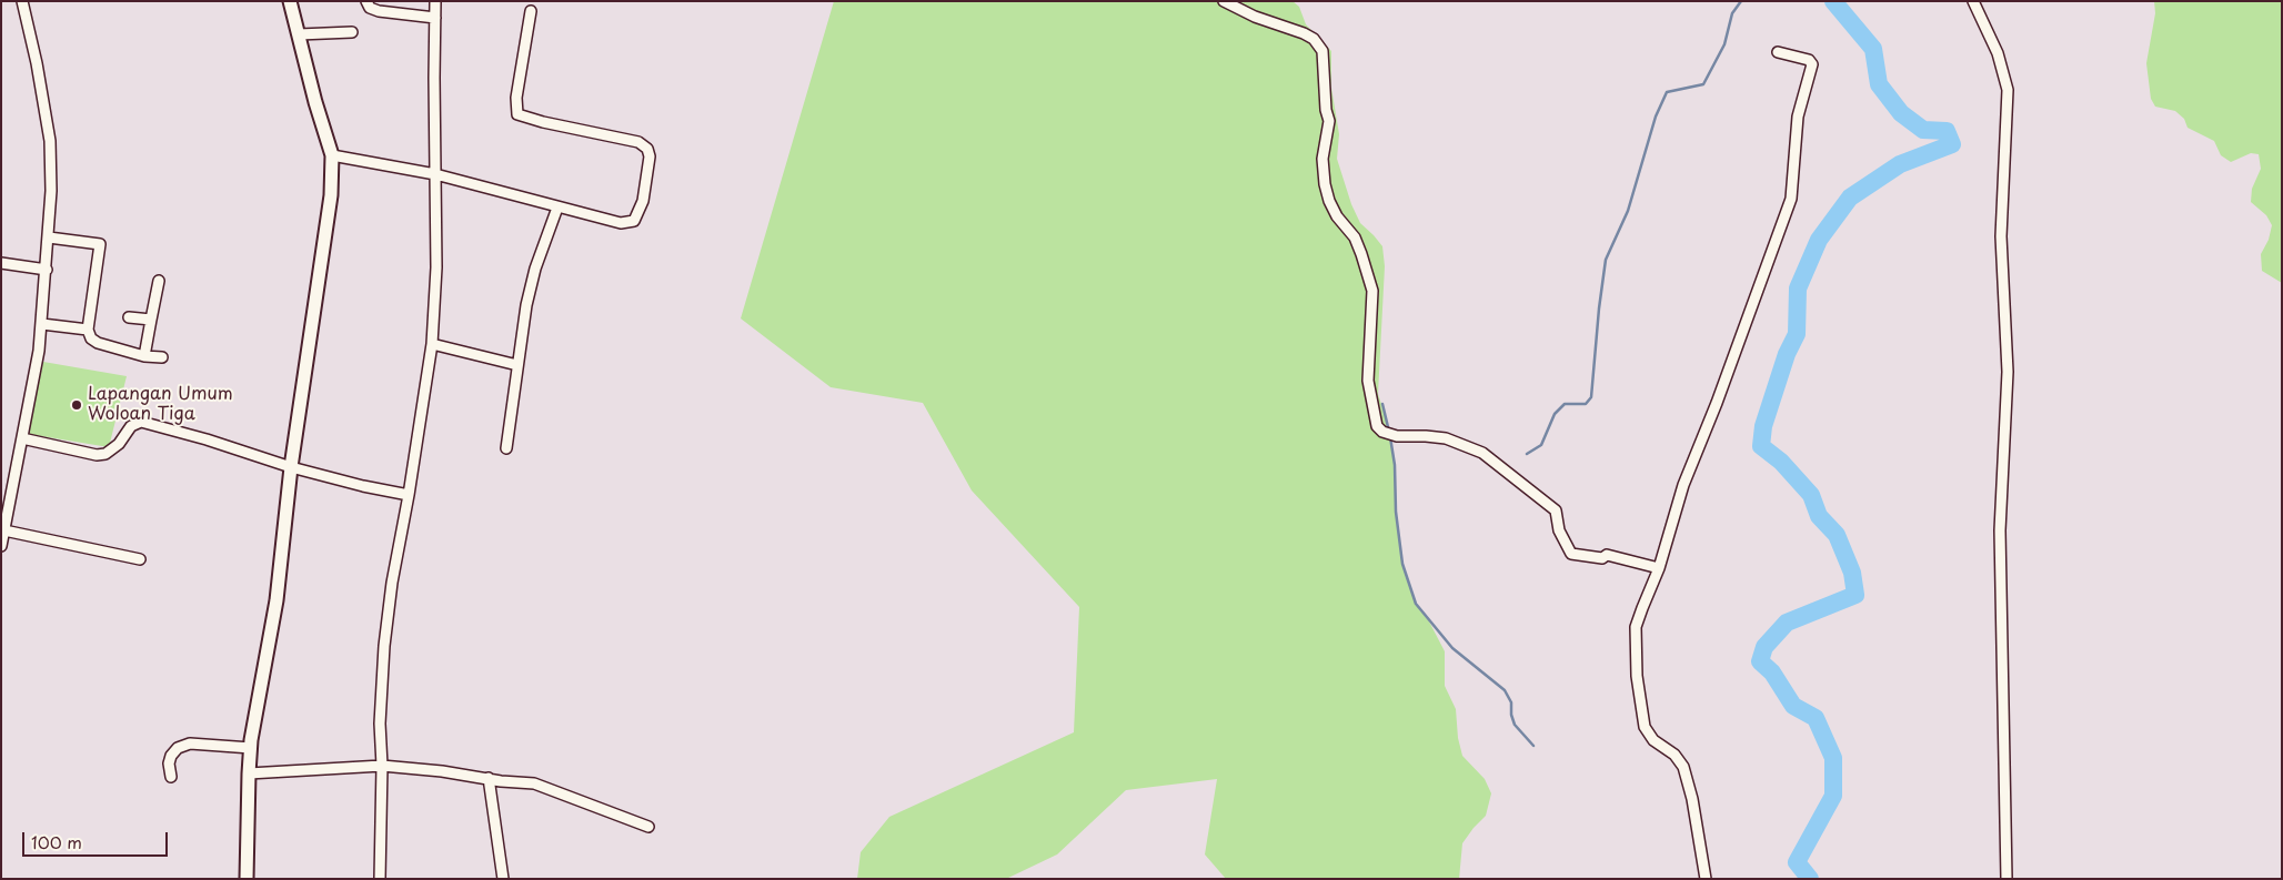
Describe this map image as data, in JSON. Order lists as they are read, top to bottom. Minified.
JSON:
{"places":["Lapangan Umum Woloan Tiga"],"scale_bar":"100 m"}
